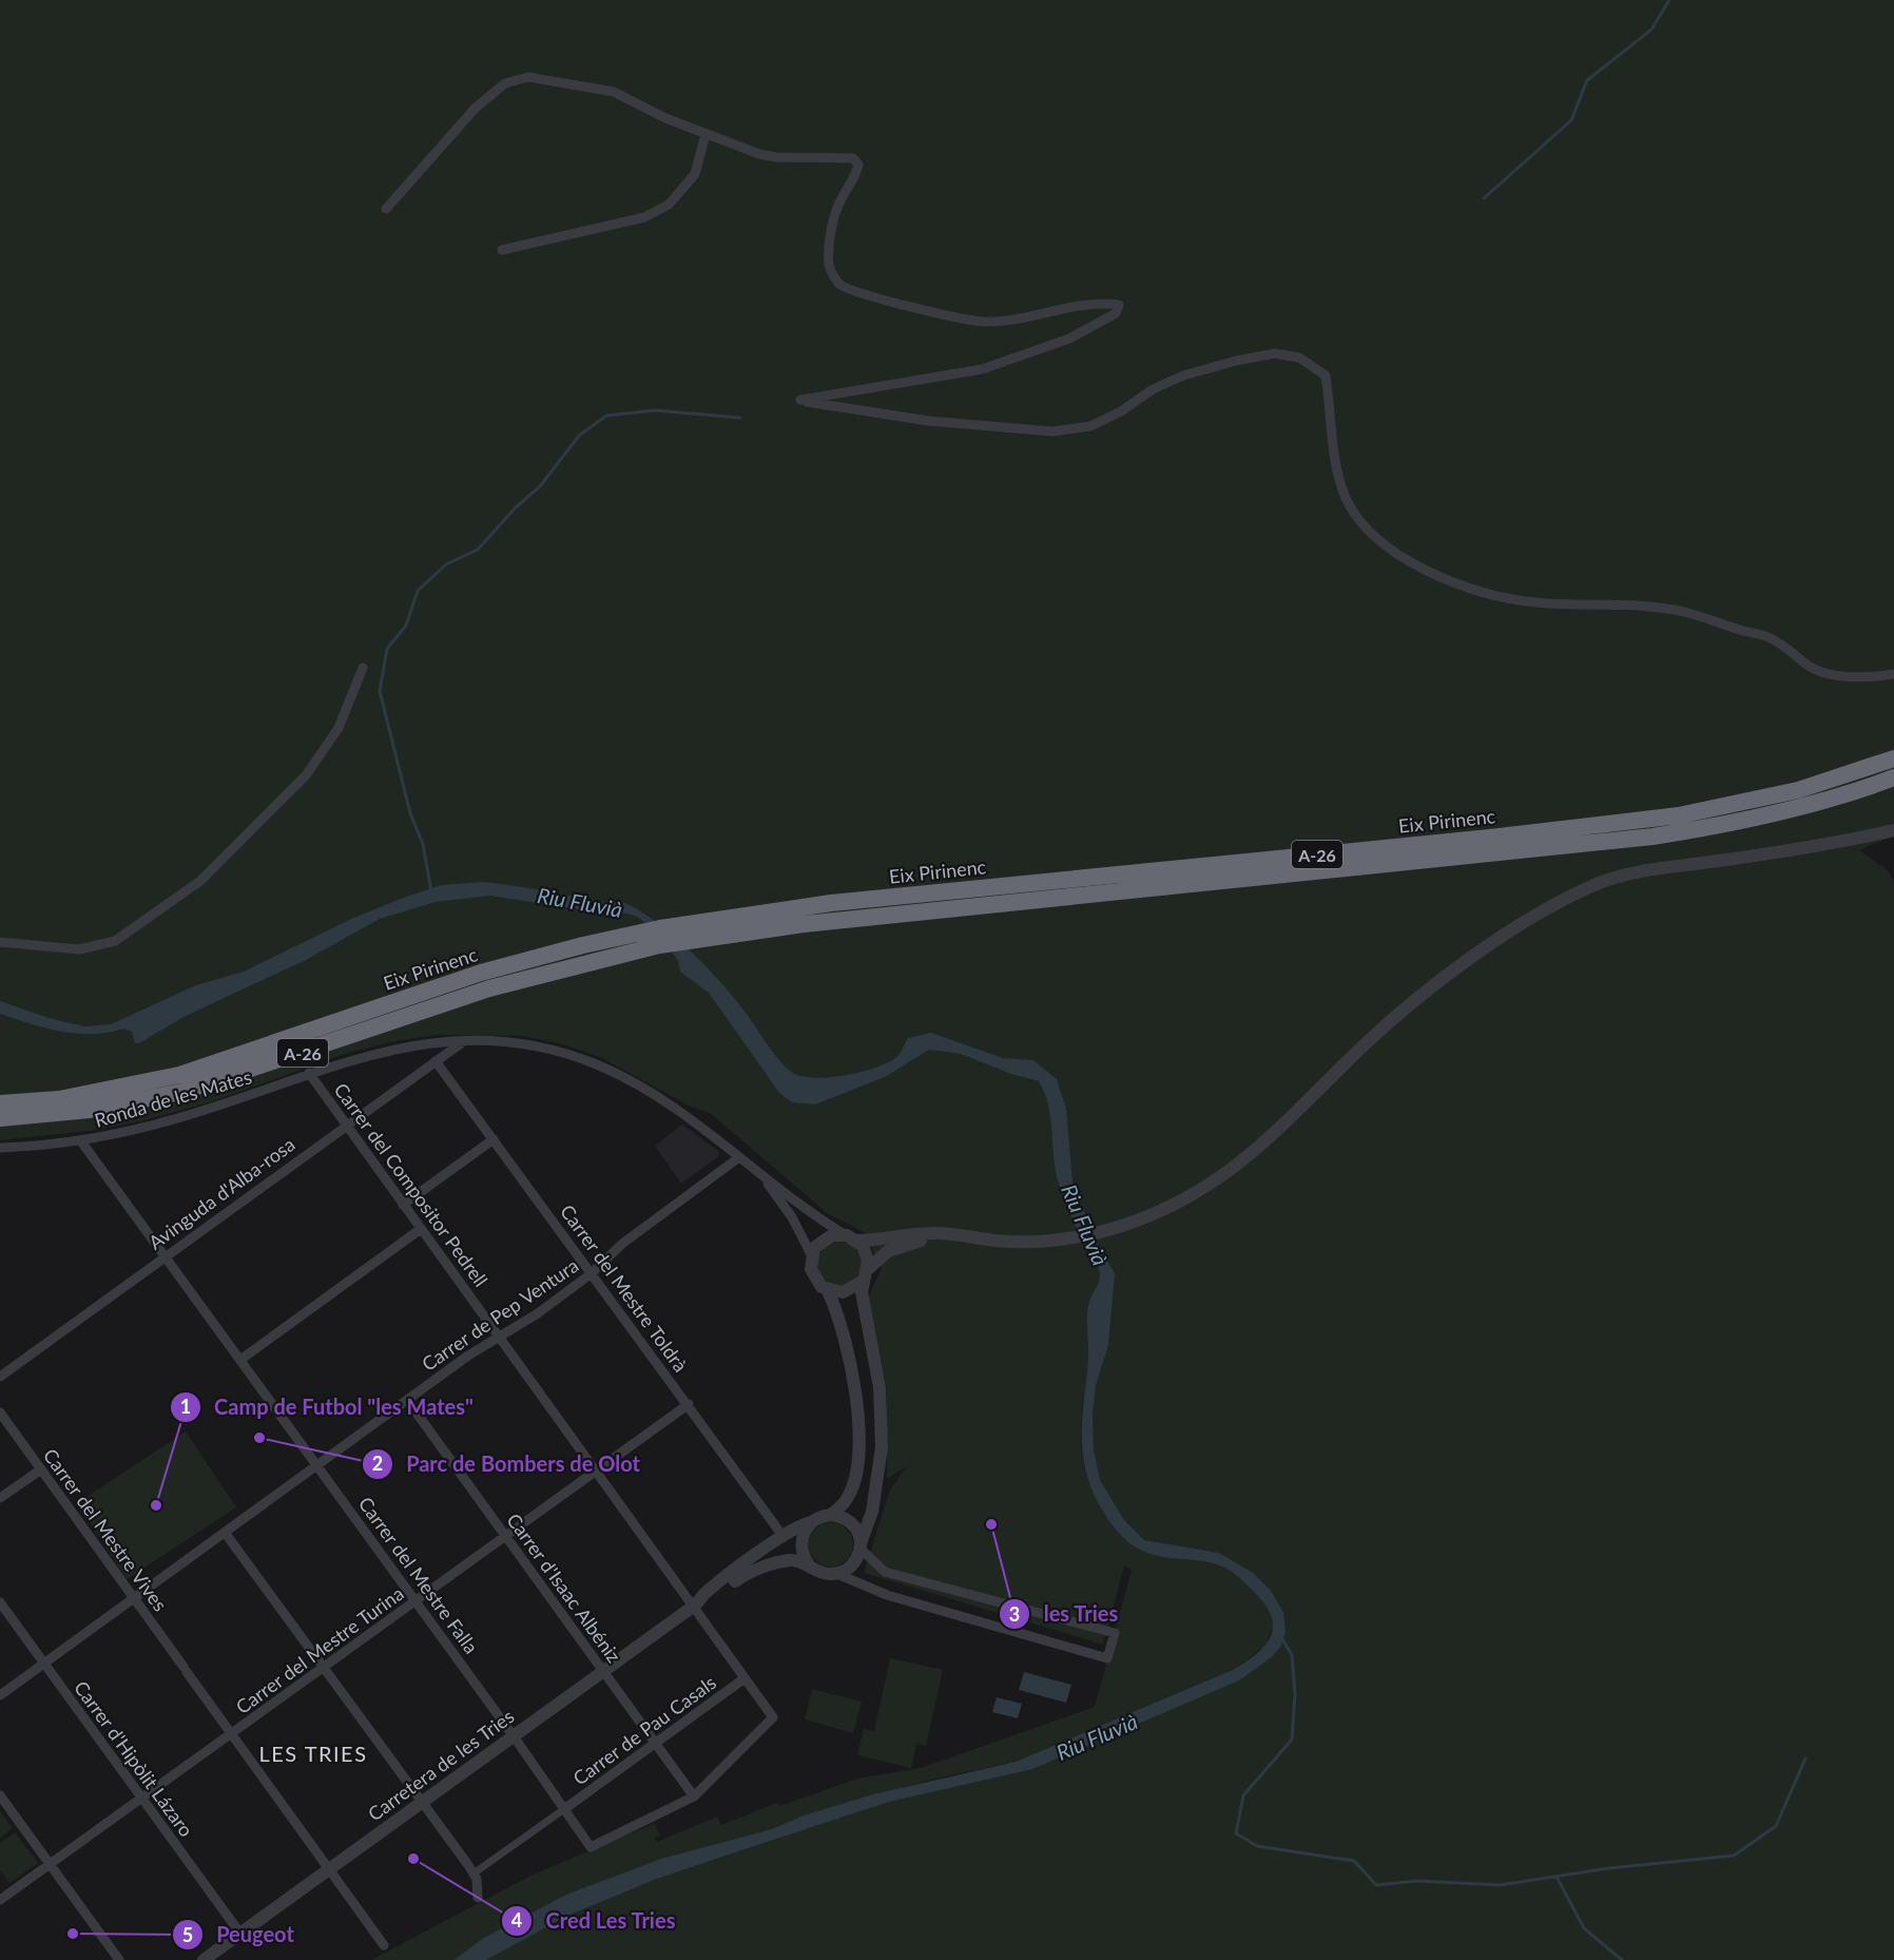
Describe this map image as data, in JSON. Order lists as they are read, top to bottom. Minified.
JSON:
{"streets":{"highway":["Eix Pirinenc","A-26"],"street":["Ronda de les Mates","Carrer del Compositor Pedrell","Avinguda d'Alba-rosa","Carrer del Mestre Toldrà","Carrer de Pep Ventura","Carrer del Mestre Vives","Carrer del Mestre Falla","Carrer d'Isaac Albéniz","Carrer del Mestre Turina","Carrer de Pau Casals","Carrer d'Hipòlit Lázaro","Carretera de les Tries"]},"crossings":[["Ronda de les Mates","Carrer del Compositor Pedrell"],["Ronda de les Mates","Avinguda d'Alba-rosa"],["Ronda de les Mates","Carrer de Pep Ventura"],["Ronda de les Mates","Carrer del Mestre Falla"],["Carrer del Compositor Pedrell","Avinguda d'Alba-rosa"],["Carrer del Compositor Pedrell","Carrer de Pep Ventura"],["Carrer del Compositor Pedrell","Carrer del Mestre Falla"],["Carrer del Compositor Pedrell","Carrer d'Isaac Albéniz"],["Carrer del Compositor Pedrell","Carrer del Mestre Turina"],["Carrer del Compositor Pedrell","Carrer de Pau Casals"],["Carrer del Compositor Pedrell","Carretera de les Tries"],["Avinguda d'Alba-rosa","Carrer del Mestre Toldrà"],["Avinguda d'Alba-rosa","Carrer del Mestre Falla"],["Carrer del Mestre Toldrà","Carrer de Pep Ventura"],["Carrer del Mestre Toldrà","Carrer del Mestre Turina"],["Carrer del Mestre Toldrà","Carretera de les Tries"],["Carrer de Pep Ventura","Carrer del Mestre Vives"],["Carrer de Pep Ventura","Carrer del Mestre Falla"],["Carrer de Pep Ventura","Carrer d'Isaac Albéniz"],["Carrer de Pep Ventura","Carrer d'Hipòlit Lázaro"],["Carrer del Mestre Vives","Carrer del Mestre Turina"],["Carrer del Mestre Vives","Carretera de les Tries"],["Carrer del Mestre Falla","Carrer d'Isaac Albéniz"],["Carrer del Mestre Falla","Carrer del Mestre Turina"],["Carrer del Mestre Falla","Carrer de Pau Casals"],["Carrer del Mestre Falla","Carretera de les Tries"],["Carrer d'Isaac Albéniz","Carrer del Mestre Turina"],["Carrer d'Isaac Albéniz","Carrer de Pau Casals"],["Carrer d'Isaac Albéniz","Carretera de les Tries"],["Carrer del Mestre Turina","Carrer d'Hipòlit Lázaro"],["Carrer d'Hipòlit Lázaro","Carretera de les Tries"]],"districts":["LES TRIES"],"water":["Riu Fluvià"],"places":["Parc de Bombers de Olot","Camp de Futbol \"les Mates\"","les Tries","Cred Les Tries","Peugeot"]}
